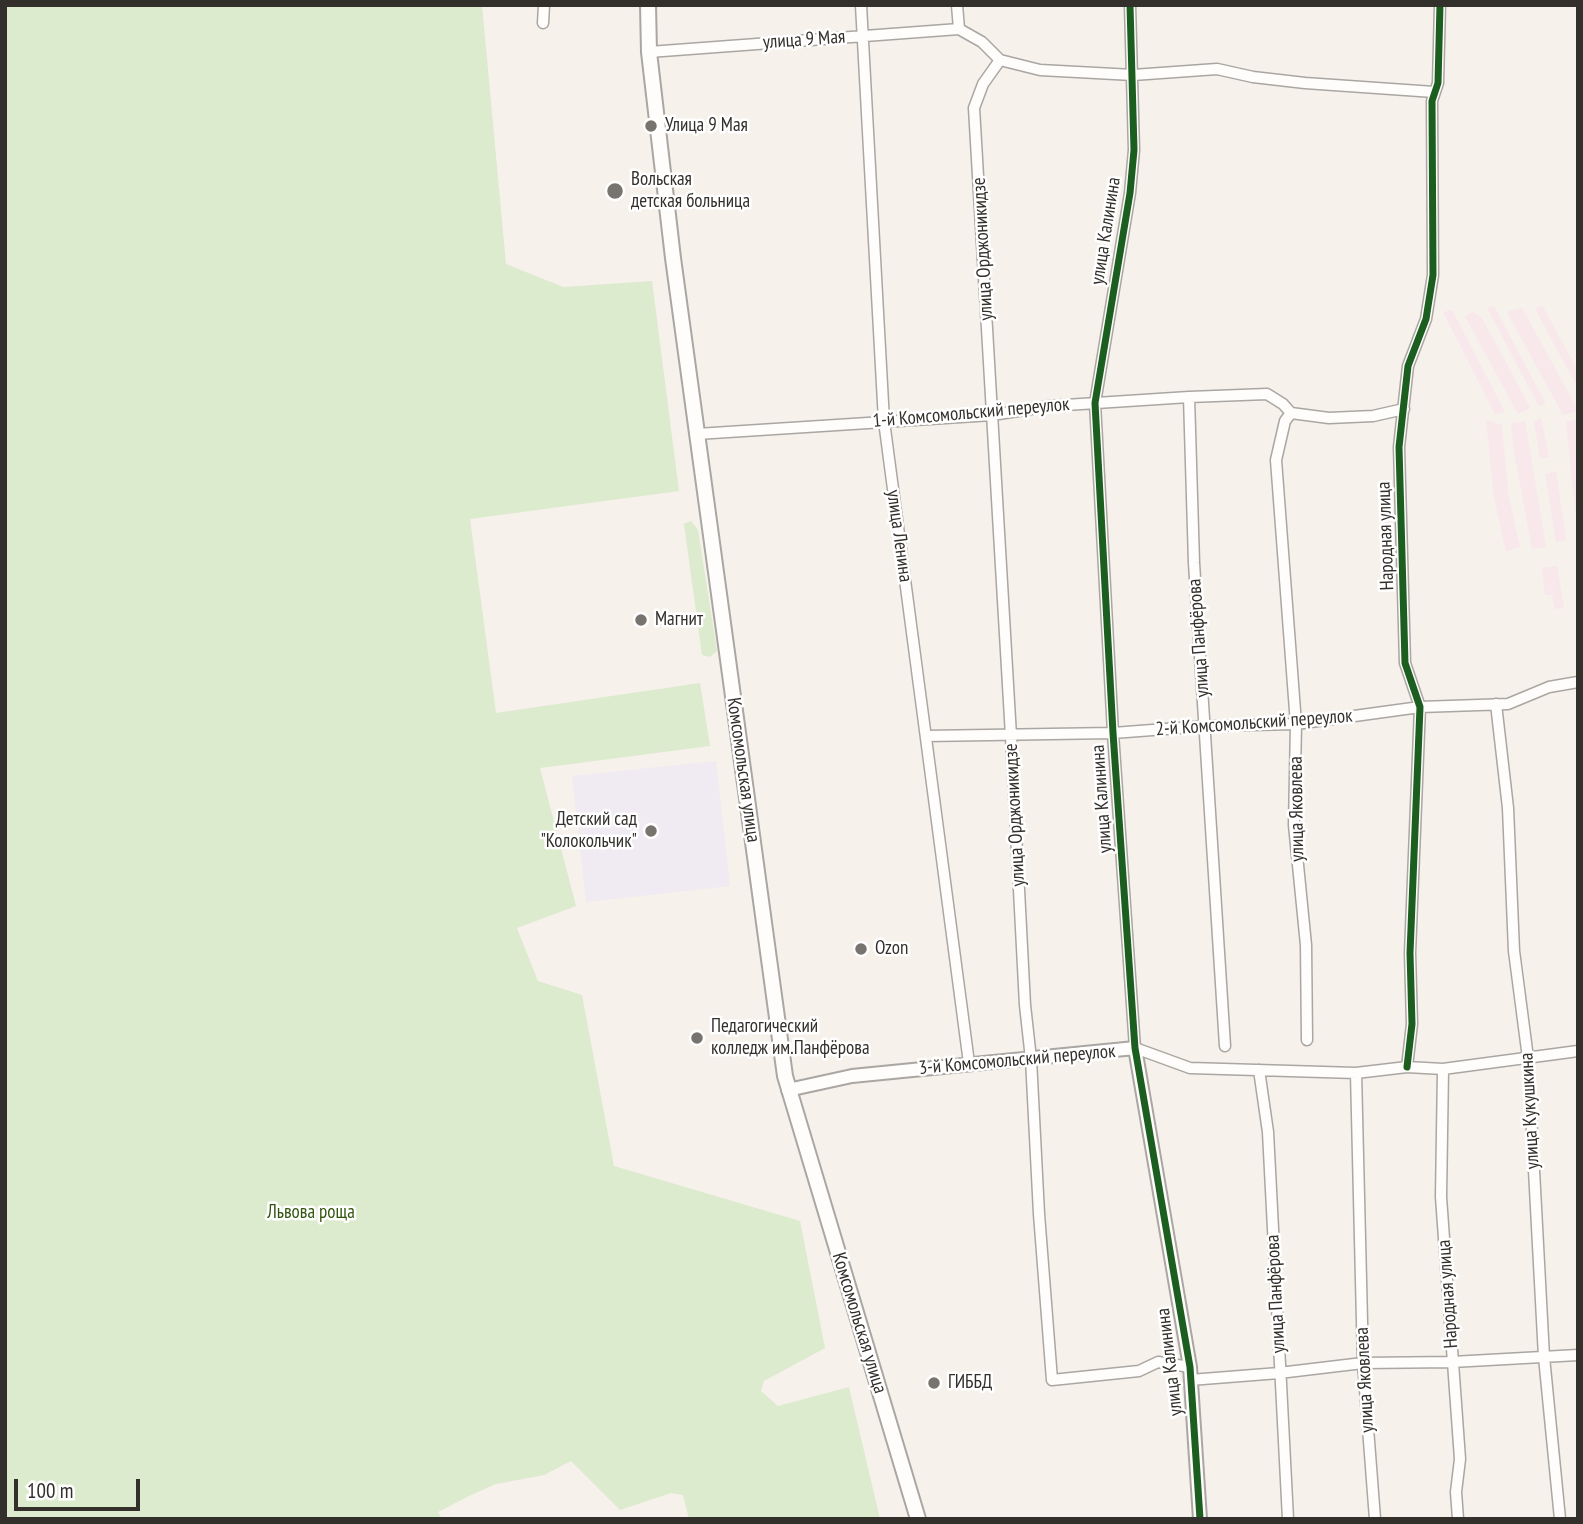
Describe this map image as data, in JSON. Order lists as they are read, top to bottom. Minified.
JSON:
{"streets":{"main road":["Комсомольская улица"],"street":["улица 9 Мая","улица Калинина","улица Орджоникидзе","1-й Комсомольский переулок","улица Ленина","Народная улица","улица Панфёрова","2-й Комсомольский переулок","улица Яковлева","3-й Комсомольский переулок","улица Кукушкина"]},"crossings":[["улица 9 Мая","улица Ленина"],["улица 9 Мая","Комсомольская улица"],["улица Калинина","улица Орджоникидзе"],["улица Калинина","1-й Комсомольский переулок"],["улица Калинина","2-й Комсомольский переулок"],["улица Калинина","3-й Комсомольский переулок"],["улица Орджоникидзе","1-й Комсомольский переулок"],["улица Орджоникидзе","2-й Комсомольский переулок"],["улица Орджоникидзе","3-й Комсомольский переулок"],["1-й Комсомольский переулок","улица Ленина"],["1-й Комсомольский переулок","Народная улица"],["1-й Комсомольский переулок","улица Панфёрова"],["1-й Комсомольский переулок","Комсомольская улица"],["1-й Комсомольский переулок","улица Яковлева"],["улица Ленина","2-й Комсомольский переулок"],["улица Ленина","3-й Комсомольский переулок"],["Народная улица","2-й Комсомольский переулок"],["Народная улица","3-й Комсомольский переулок"],["улица Панфёрова","2-й Комсомольский переулок"],["улица Панфёрова","3-й Комсомольский переулок"],["2-й Комсомольский переулок","улица Яковлева"],["2-й Комсомольский переулок","улица Кукушкина"],["Комсомольская улица","3-й Комсомольский переулок"],["улица Яковлева","3-й Комсомольский переулок"],["3-й Комсомольский переулок","улица Кукушкина"]],"parks":["Львова роща"],"places":["Улица 9 Мая","Вольская детская больница","Магнит","Детский сад \"Колокольчик\"","Ozon","Педагогический колледж им.Панфёрова","ГИББД"],"scale_bar":"100 m"}
